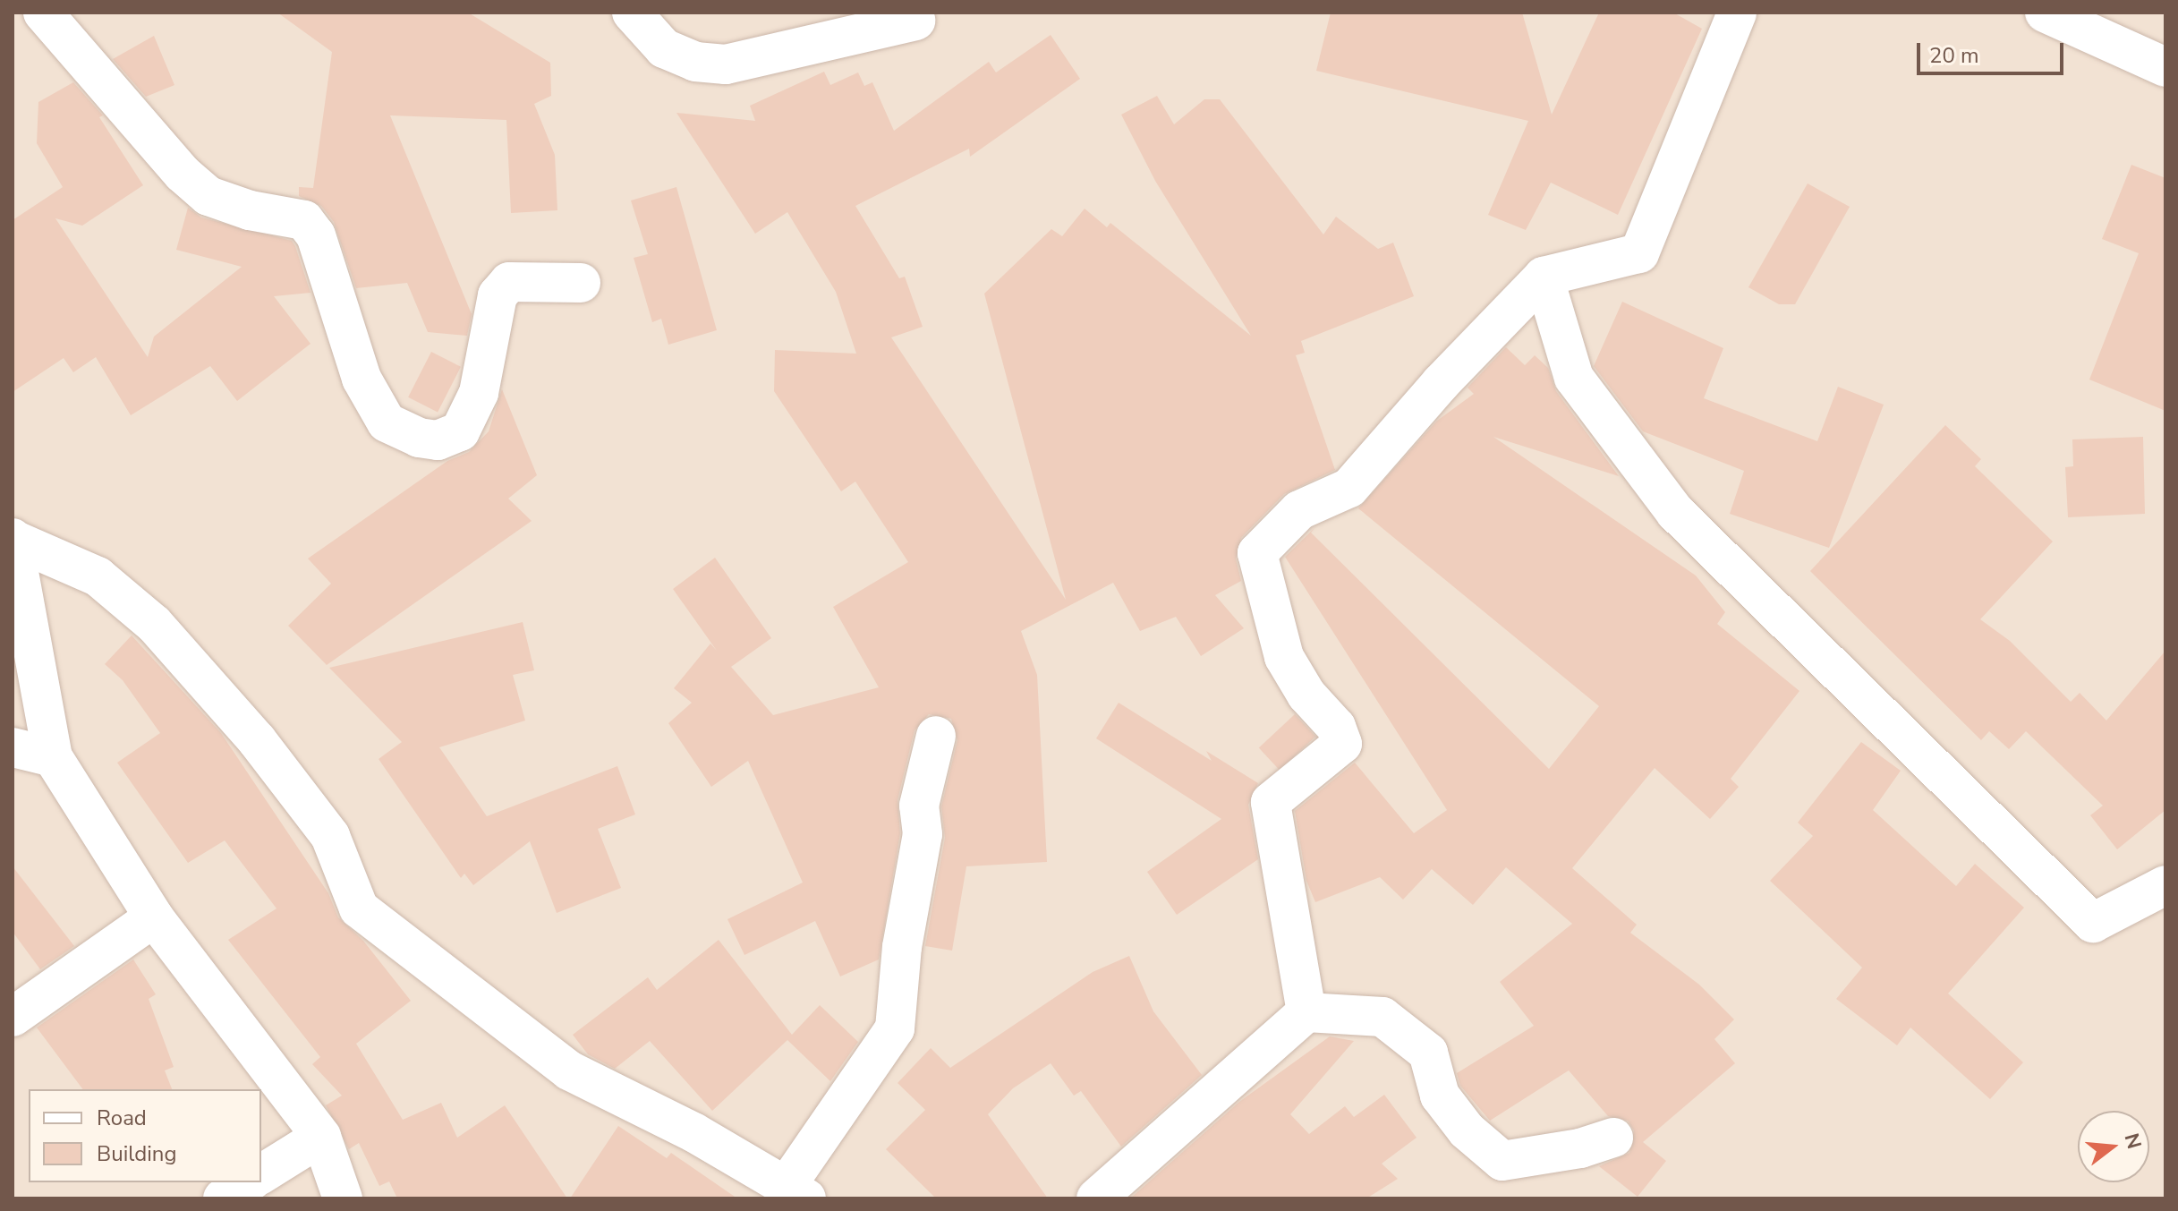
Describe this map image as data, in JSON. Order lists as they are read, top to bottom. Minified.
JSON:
{"legend":["Road","Building"],"scale_bar":"20 m","north":"right"}
